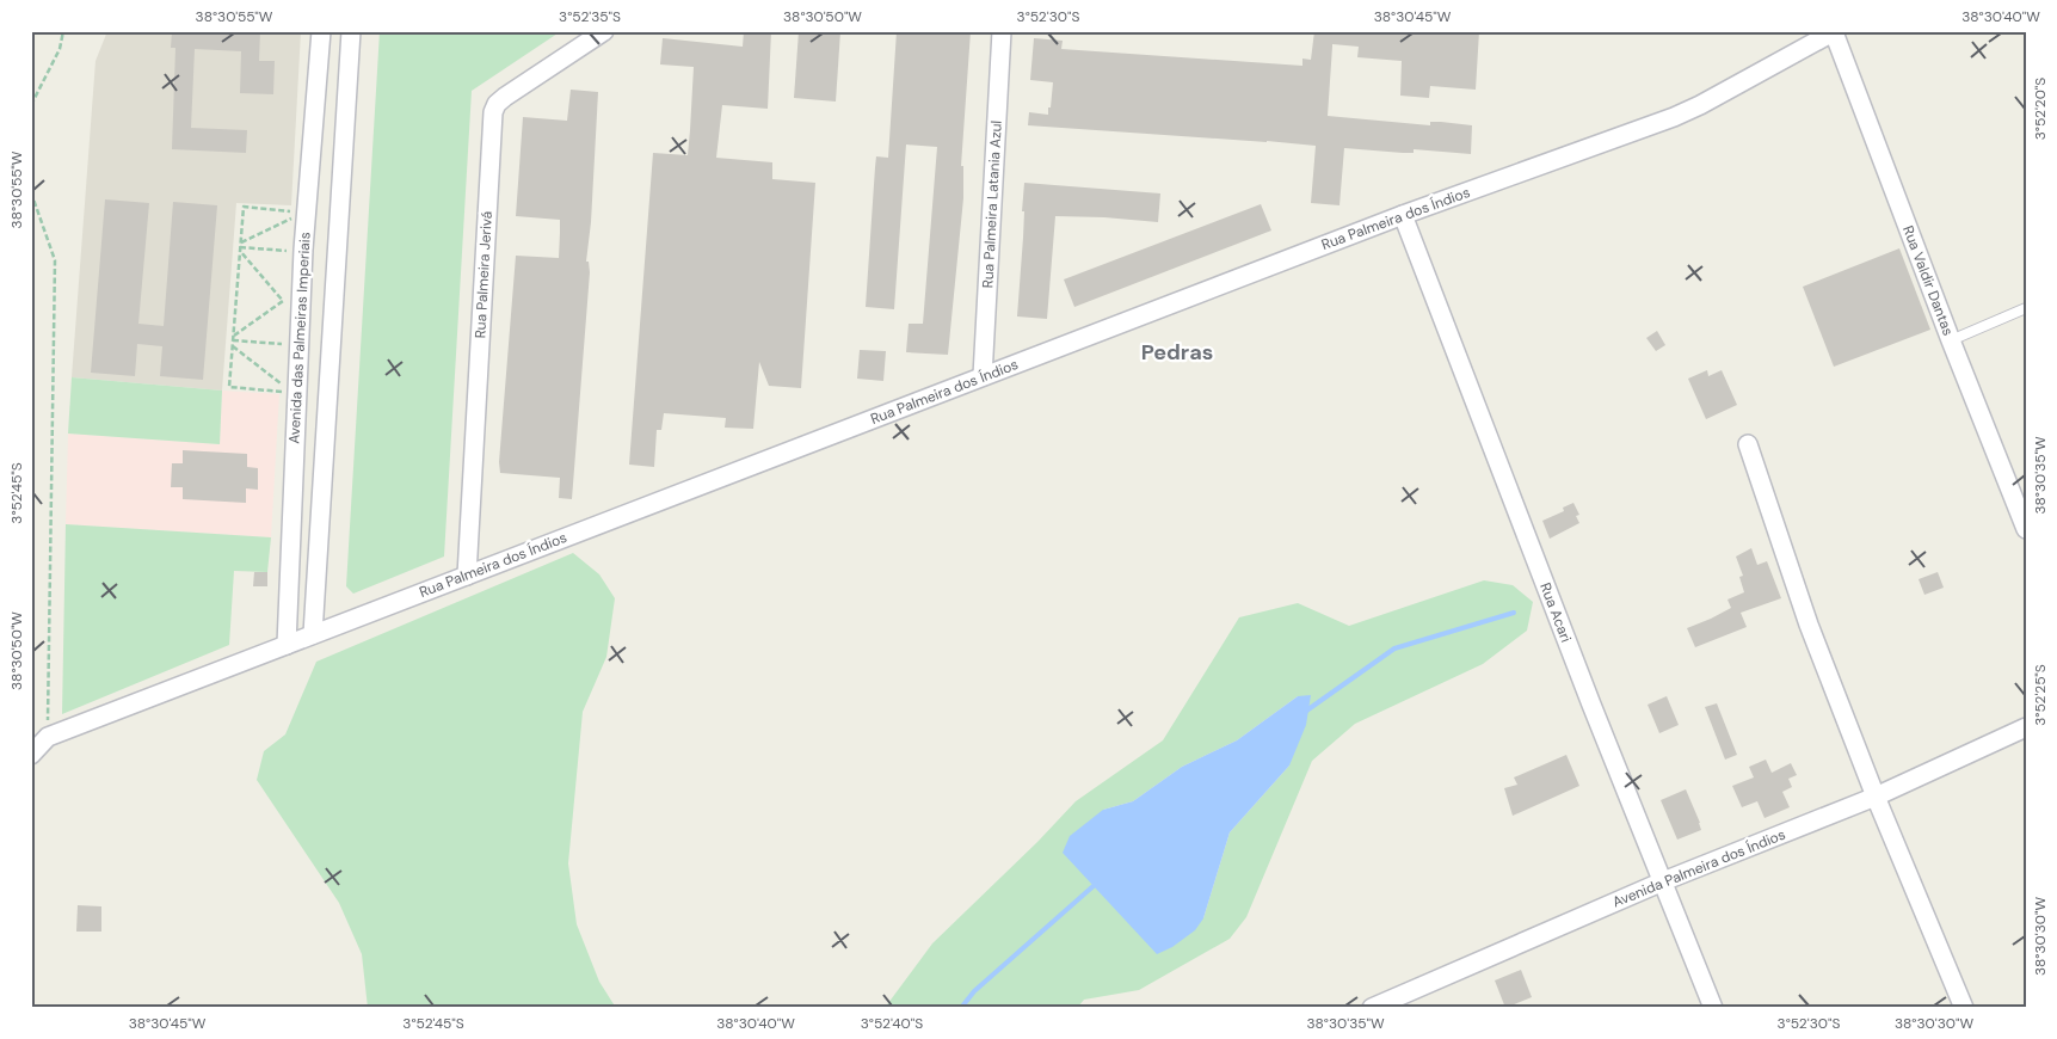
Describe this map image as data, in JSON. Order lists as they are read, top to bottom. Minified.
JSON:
{"streets":{"street":["Rua Palmeira Latania Azul","Rua Palmeira dos Índios","Rua Palmeira Jerivá","Rua Valdir Dantas","Avenida das Palmeiras Imperiais","Rua Acari","Avenida Palmeira dos Índios"]},"crossings":[["Rua Palmeira Latania Azul","Rua Palmeira dos Índios"],["Rua Palmeira dos Índios","Rua Palmeira Jerivá"],["Rua Palmeira dos Índios","Rua Valdir Dantas"],["Rua Palmeira dos Índios","Avenida das Palmeiras Imperiais"],["Rua Palmeira dos Índios","Rua Acari"],["Rua Acari","Avenida Palmeira dos Índios"]],"districts":["Pedras"],"coordinates":["38°30'55\"W","3°52'35\"S","38°30'50\"W","3°52'30\"S","38°30'45\"W","38°30'40\"W","3°52'20\"S","38°30'35\"W","3°52'45\"S","3°52'25\"S","38°30'30\"W","3°52'40\"S"]}
